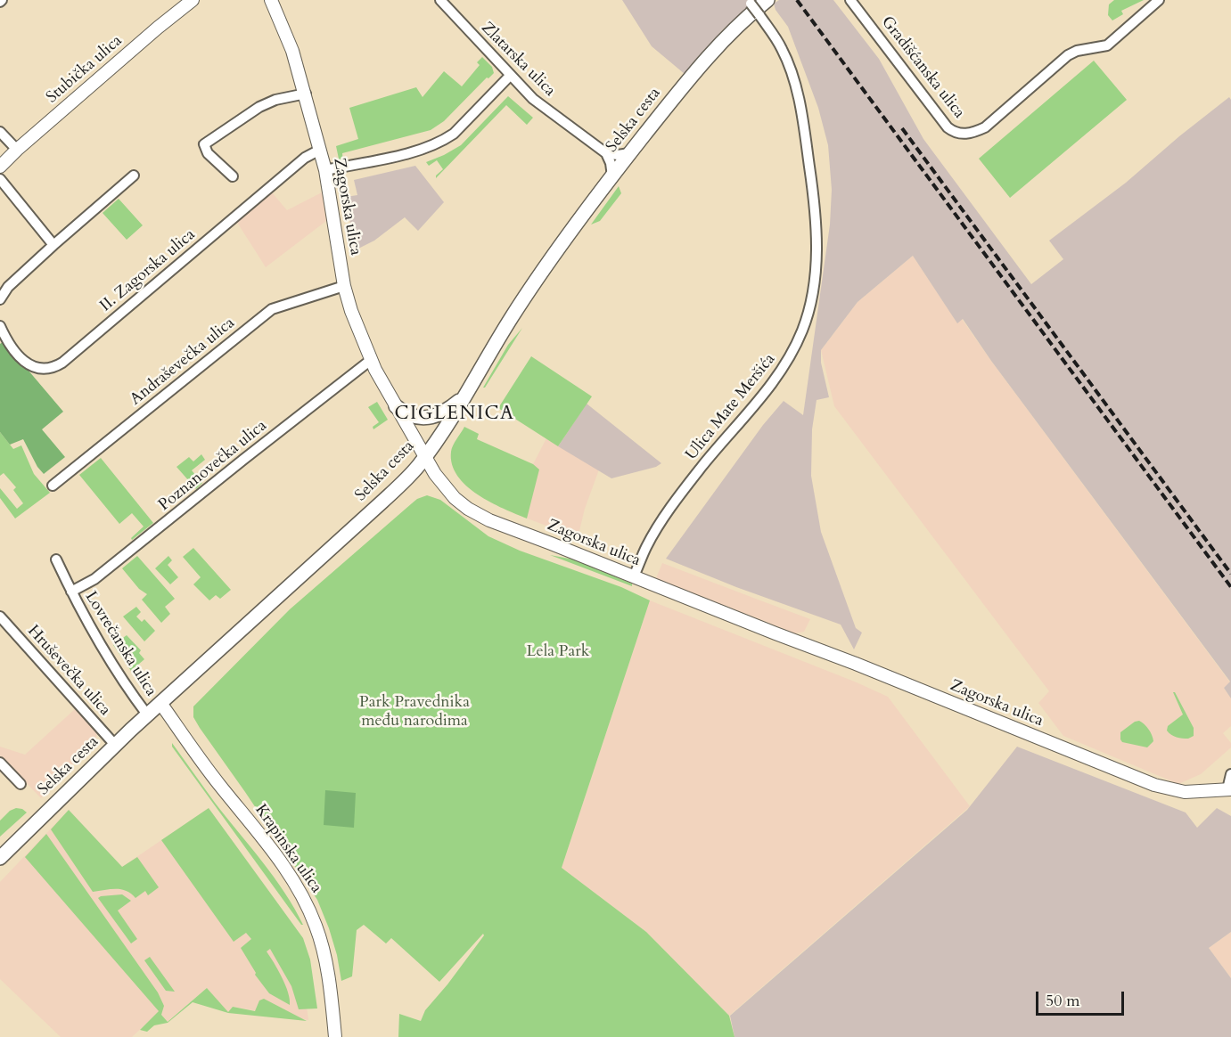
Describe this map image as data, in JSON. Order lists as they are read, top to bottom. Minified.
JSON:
{"streets":{"main road":["Selska cesta"],"street":["Zlatarska ulica","Gradišćanska ulica","Stubička ulica","Zagorska ulica","II. Zagorska ulica","Andraševečka ulica","Ulica Mate Meršića","Poznanovečka ulica","Lovrečanska ulica","Hruševečka ulica","Krapinska ulica"]},"crossings":[["Selska cesta","Zagorska ulica"],["Selska cesta","Lovrečanska ulica"],["Selska cesta","Hruševečka ulica"],["Selska cesta","Krapinska ulica"],["Zagorska ulica","II. Zagorska ulica"],["Zagorska ulica","Andraševečka ulica"],["Zagorska ulica","Ulica Mate Meršića"],["Zagorska ulica","Poznanovečka ulica"],["Poznanovečka ulica","Lovrečanska ulica"]],"districts":["CIGLENICA"],"parks":["Lela Park","Park Pravednika među narodima"],"scale_bar":"50 m"}
